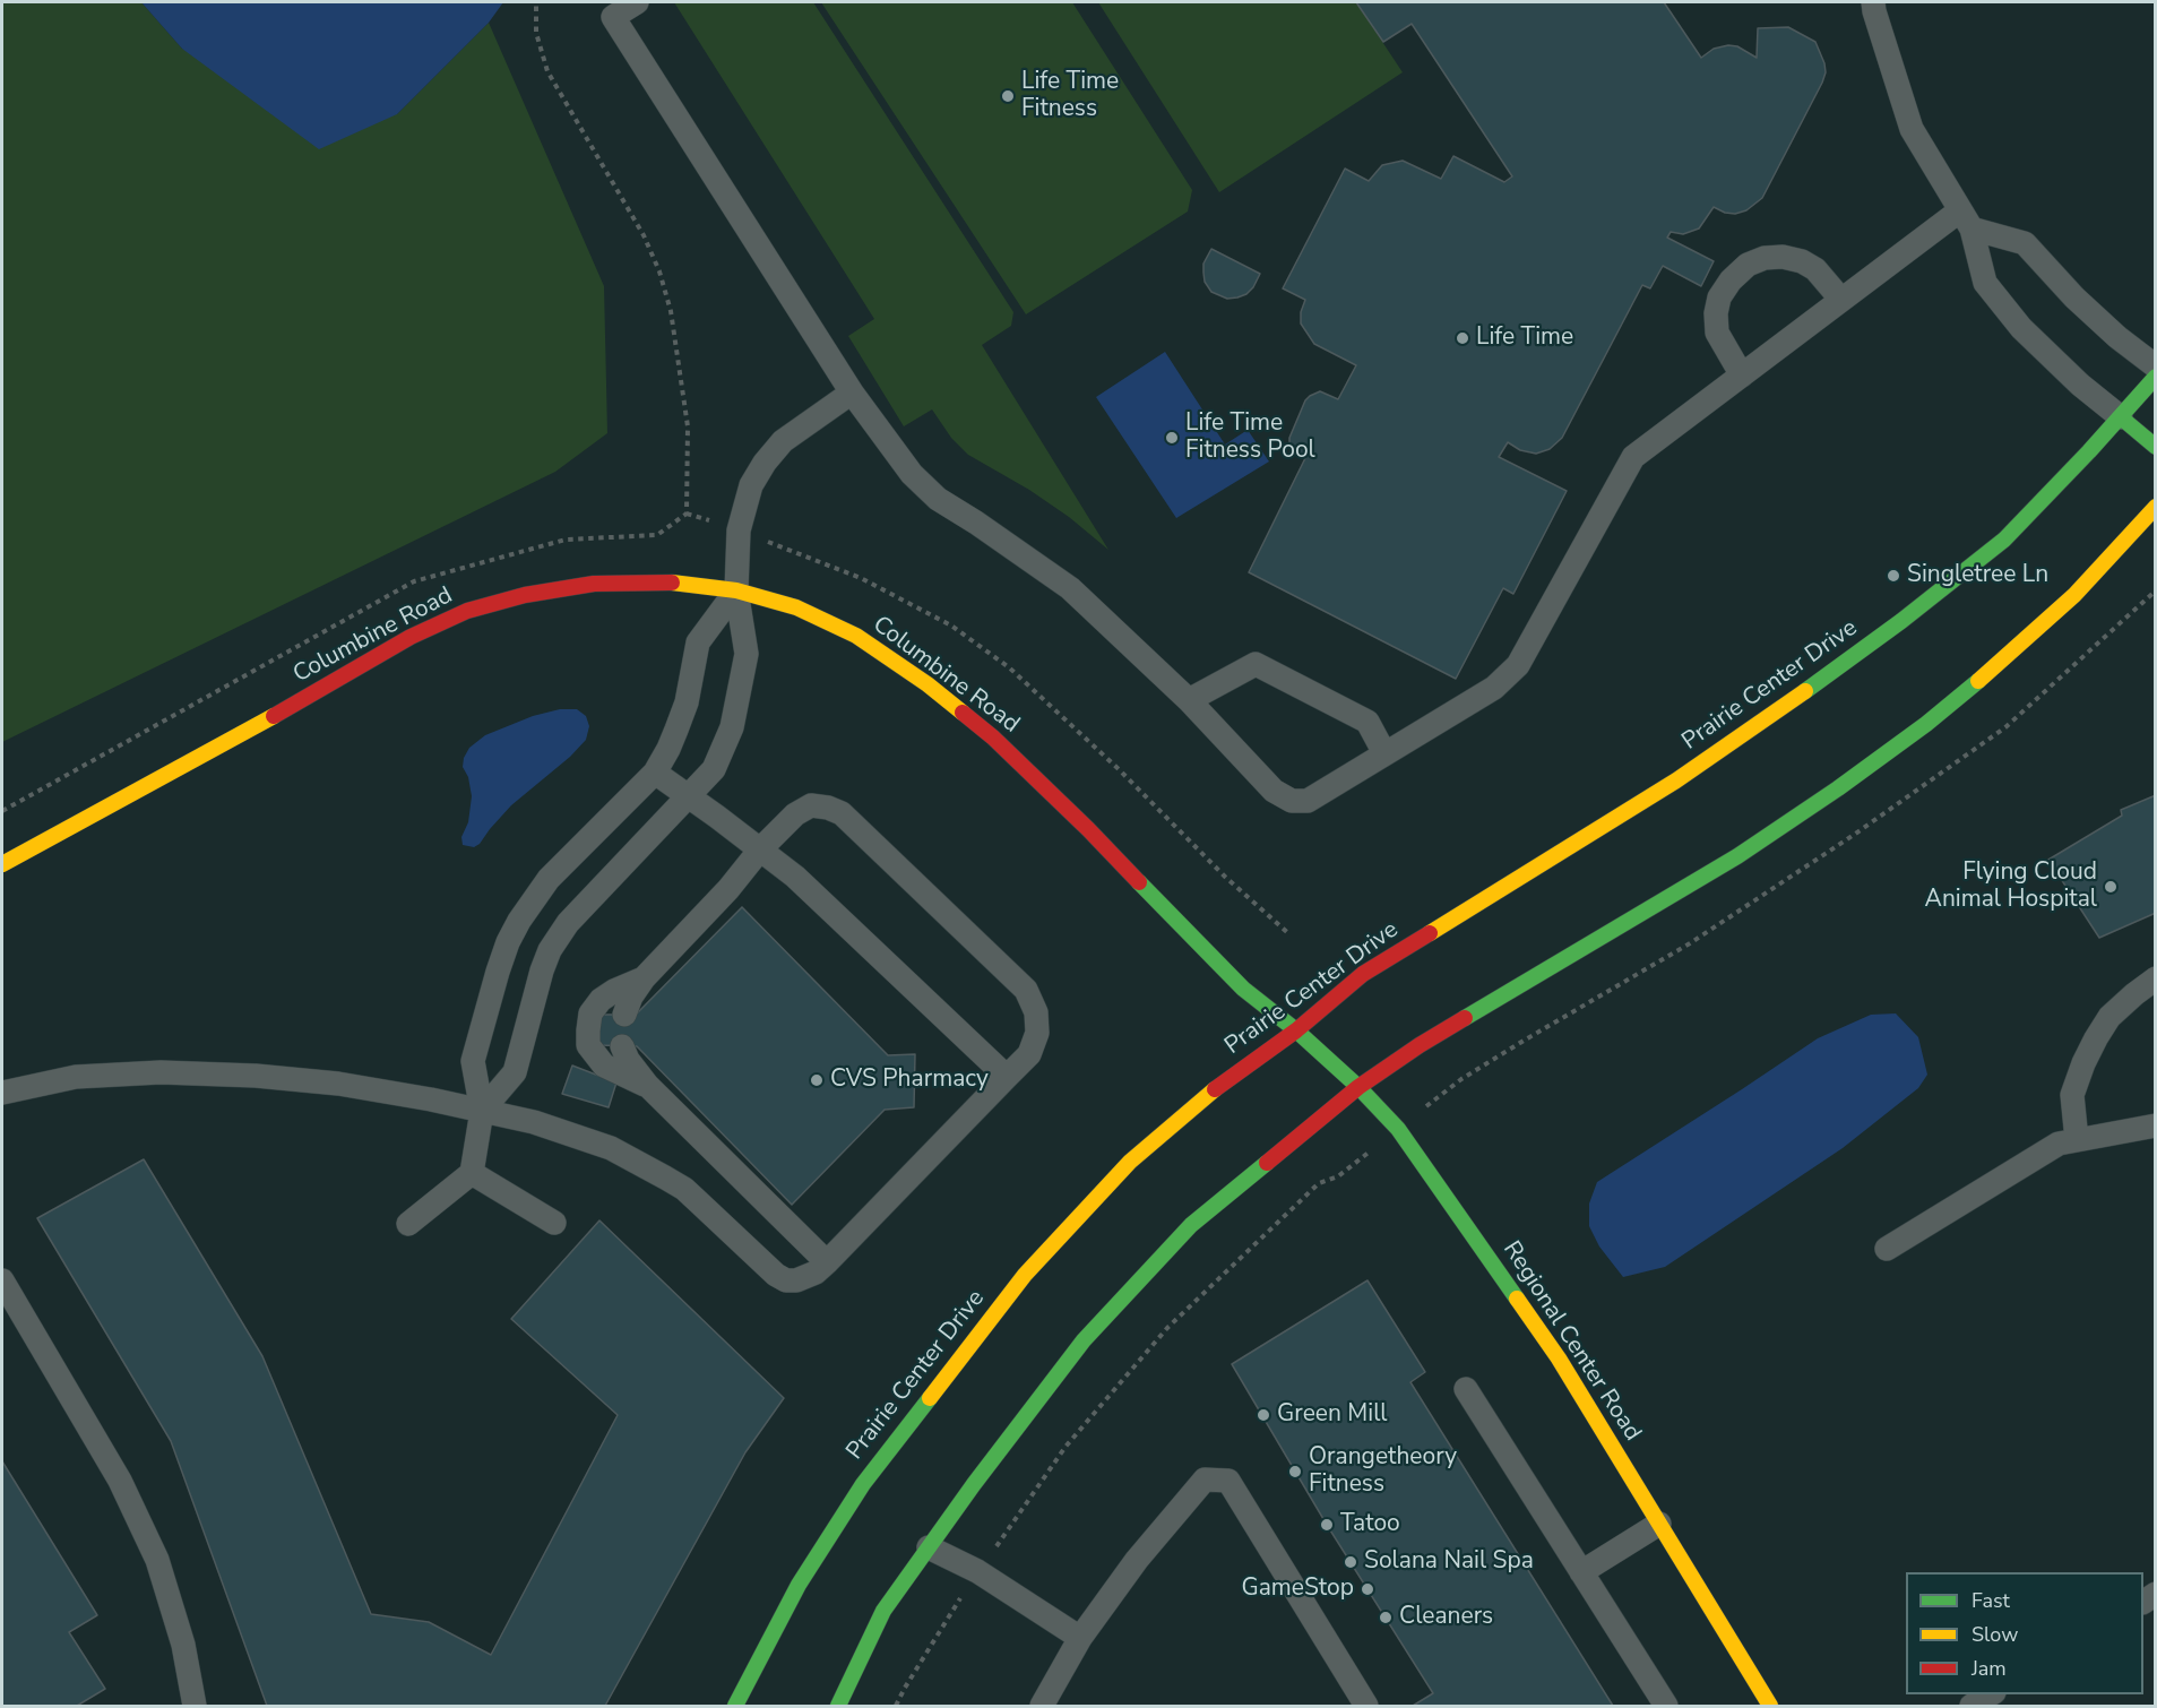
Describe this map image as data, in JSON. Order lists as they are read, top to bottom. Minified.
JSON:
{"streets":{"main road":["Columbine Road","Prairie Center Drive","Regional Center Road"]},"crossings":[["Columbine Road","Prairie Center Drive"],["Columbine Road","Regional Center Road"],["Prairie Center Drive","Regional Center Road"]],"places":["Life Time Fitness","Life Time","Life Time Fitness Pool","Singletree Ln","Flying Cloud Animal Hospital","CVS Pharmacy","Green Mill","Orangetheory Fitness","Tatoo","Solana Nail Spa","GameStop","Cleaners"],"legend":["Fast","Slow","Jam"]}
